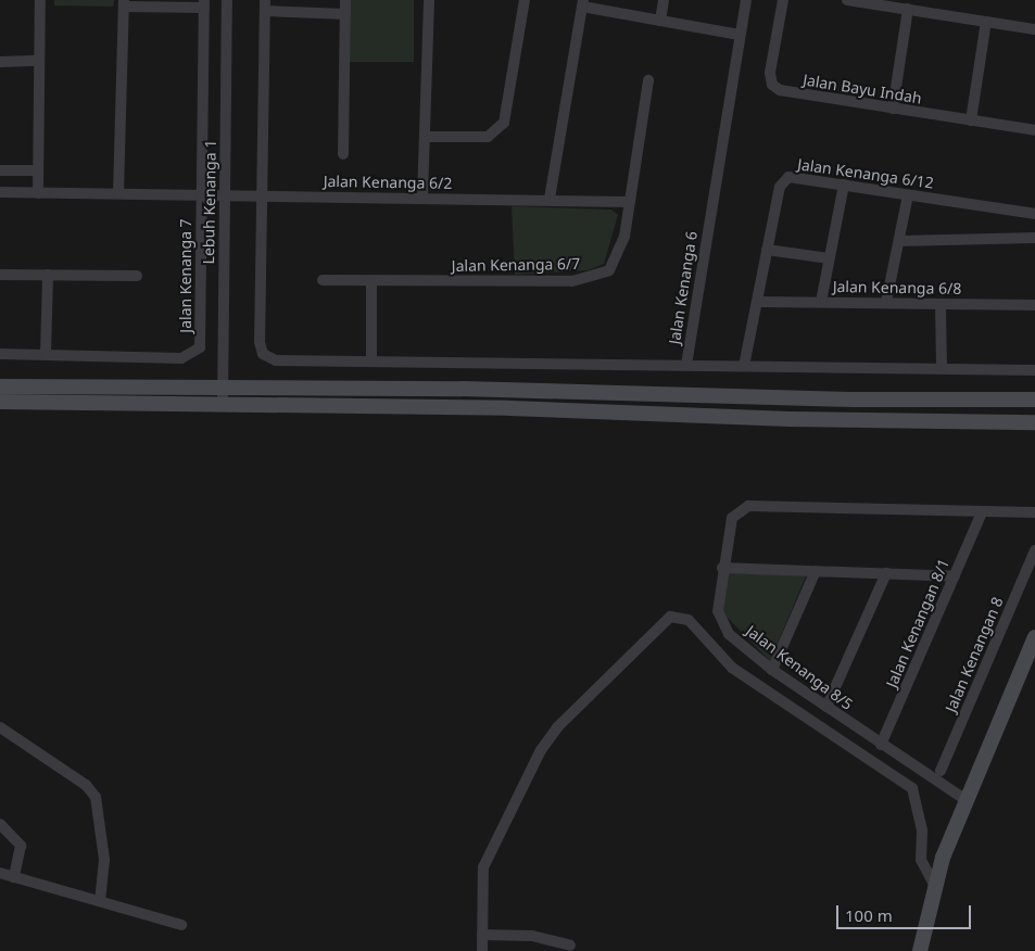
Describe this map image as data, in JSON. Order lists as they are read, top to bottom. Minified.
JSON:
{"streets":{"street":["Jalan Bayu Indah","Jalan Kenanga 6/12","Jalan Kenanga 6/2","Lebuh Kenanga 1","Jalan Kenanga 6/7","Jalan Kenanga 7","Jalan Kenanga 6","Jalan Kenanga 6/8","Jalan Kenangan 8/1","Jalan Kenangan 8","Jalan Kenanga 8/5"]},"crossings":[["Jalan Kenanga 6/12","Jalan Kenanga 6"],["Jalan Kenanga 6/12","Jalan Kenanga 6/8"],["Jalan Kenanga 6/2","Lebuh Kenanga 1"],["Jalan Kenanga 6/2","Jalan Kenanga 6/7"],["Jalan Kenanga 6/2","Jalan Kenanga 7"],["Jalan Kenangan 8/1","Jalan Kenanga 8/5"]],"scale_bar":"100 m"}
